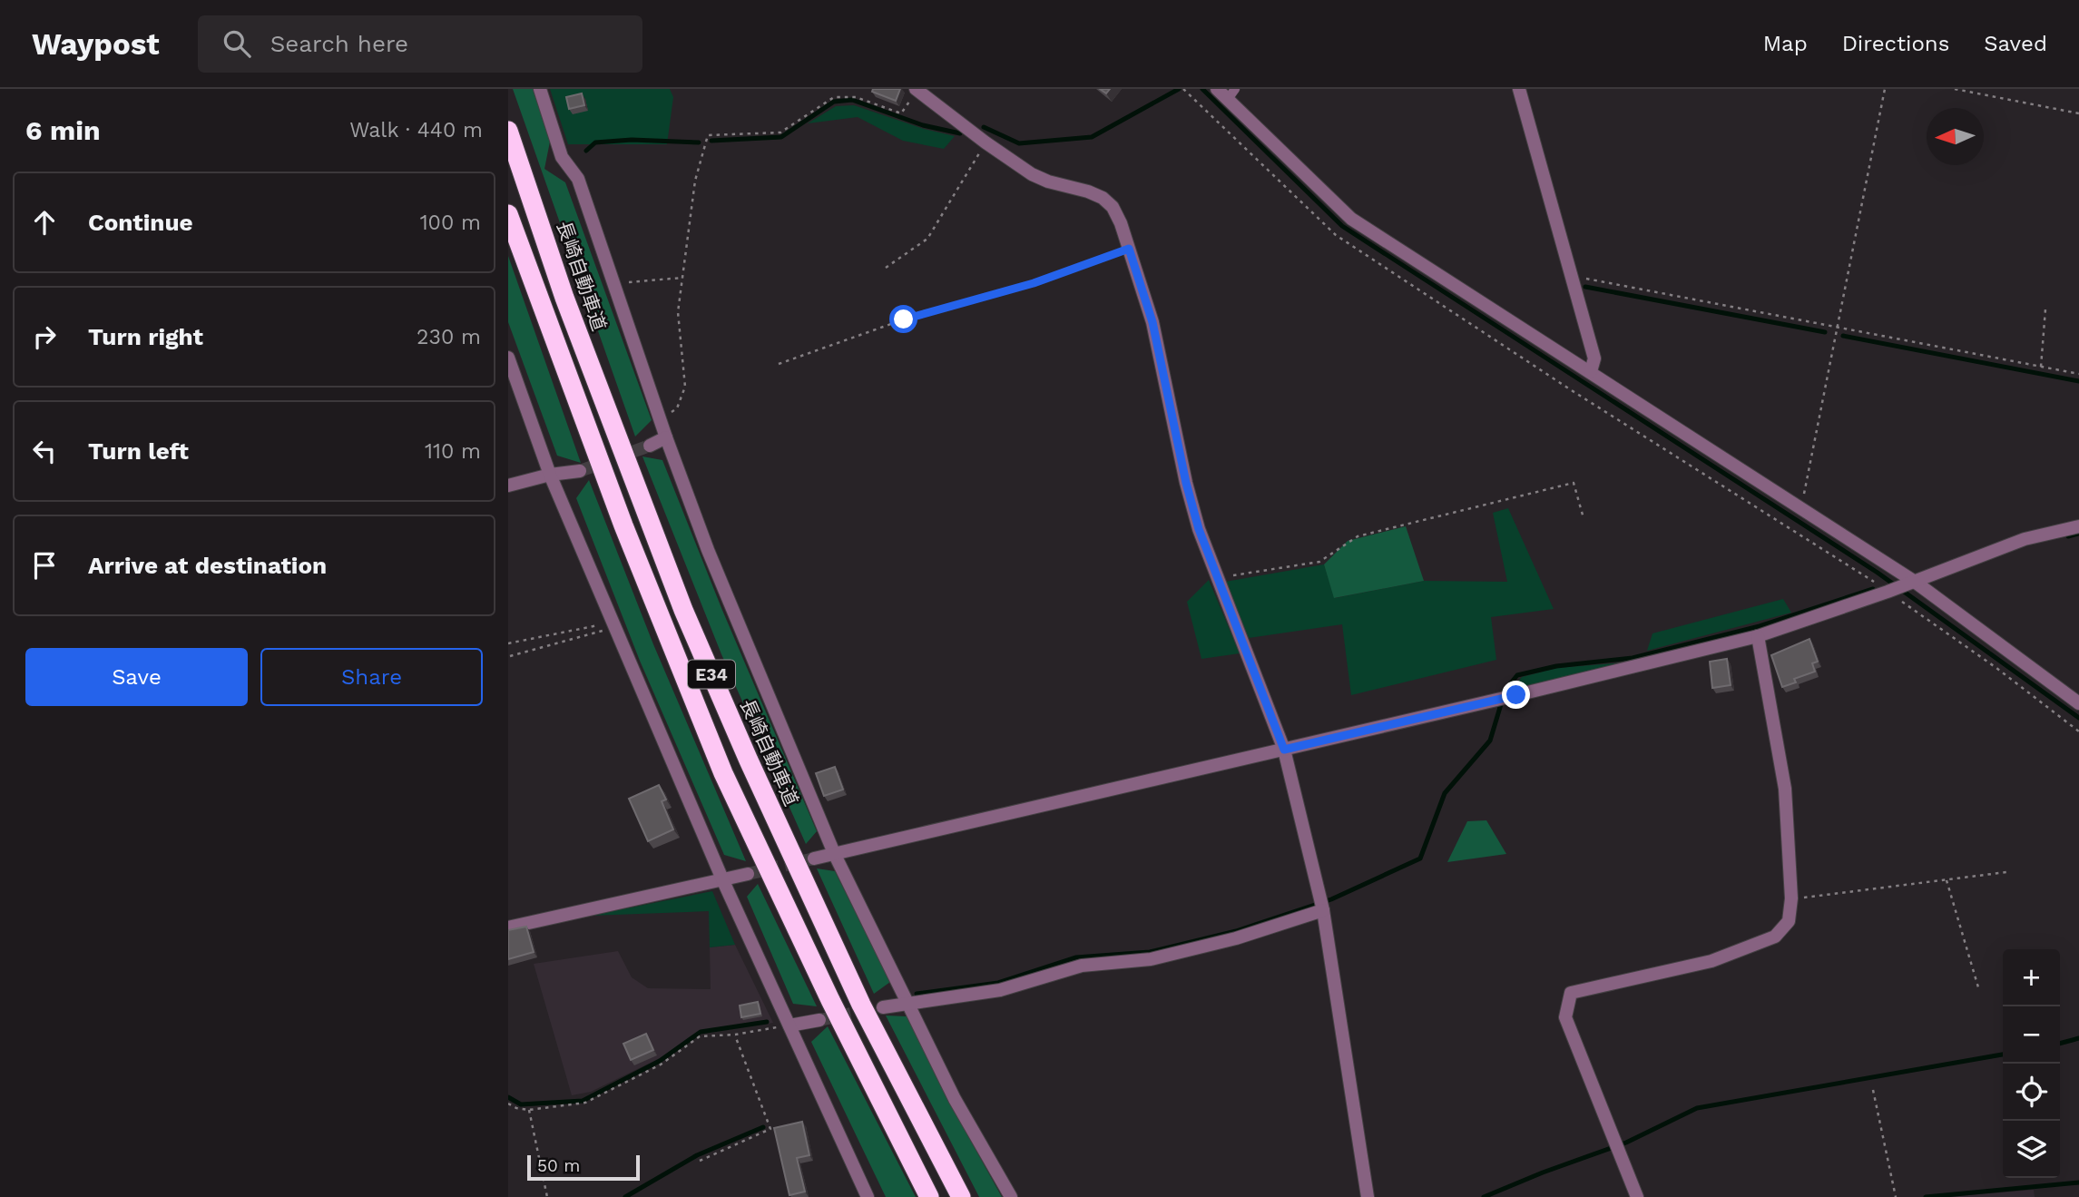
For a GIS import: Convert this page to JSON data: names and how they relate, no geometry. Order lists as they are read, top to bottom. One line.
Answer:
{"streets":{"highway":["長崎自動車道","E34"]},"scale_bar":"50 m","north":"left","page":{"header":"Waypost","search":"Search here","nav":["Map","Directions","Saved"],"heading":["6 min","Walk · 440 m"],"list":[["Continue","100 m"],["Turn right","230 m"],["Turn left","110 m"],"Arrive at destination"],"buttons":["Save","Share"],"map_buttons":["+","−"],"scale":"50 m"}}
